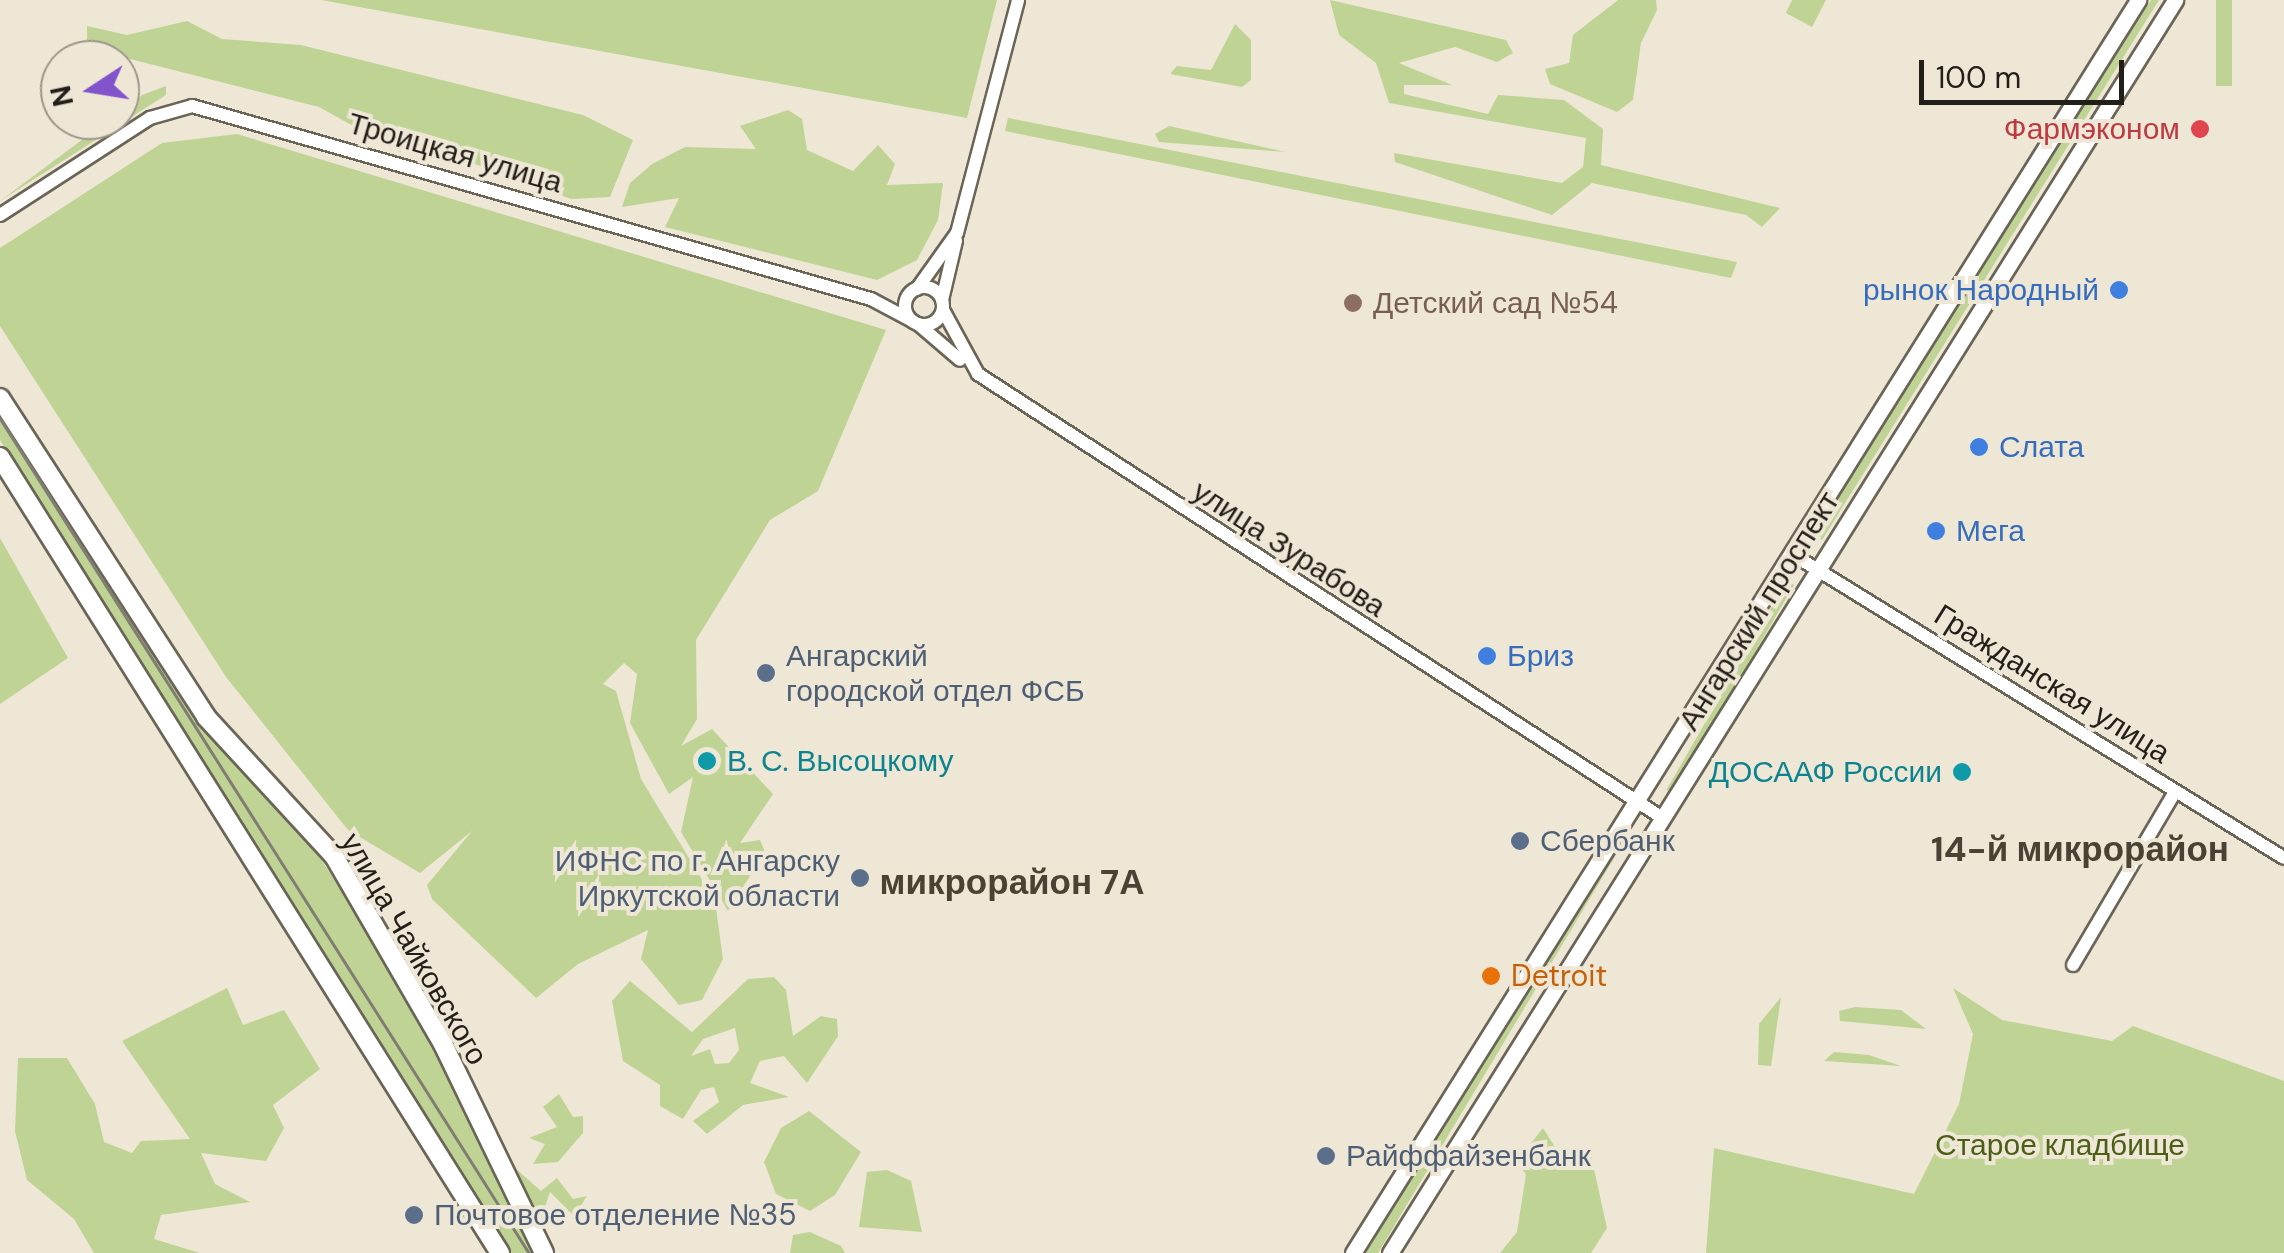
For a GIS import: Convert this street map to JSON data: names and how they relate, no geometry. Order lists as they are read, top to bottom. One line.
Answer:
{"streets":{"main road":["улица Чайковского"],"street":["Троицкая улица","улица Зурабова","Ангарский проспект","Гражданская улица"]},"crossings":[["Троицкая улица","улица Зурабова"],["улица Зурабова","Ангарский проспект"],["Ангарский проспект","Гражданская улица"]],"districts":["14-й микрорайон","микрорайон 7А"],"parks":["Старое кладбище"],"places":["Фармэконом","рынок Народный","Детский сад №54","Слата","Мега","Бриз","Ангарский городской отдел ФСБ","В. С. Высоцкому","ДОСААФ России","Сбербанк","ИФНС по г. Ангарску Иркутской области","Detroit","Райффайзенбанк","Почтовое отделение №35"],"scale_bar":"100 m","north":"left"}
